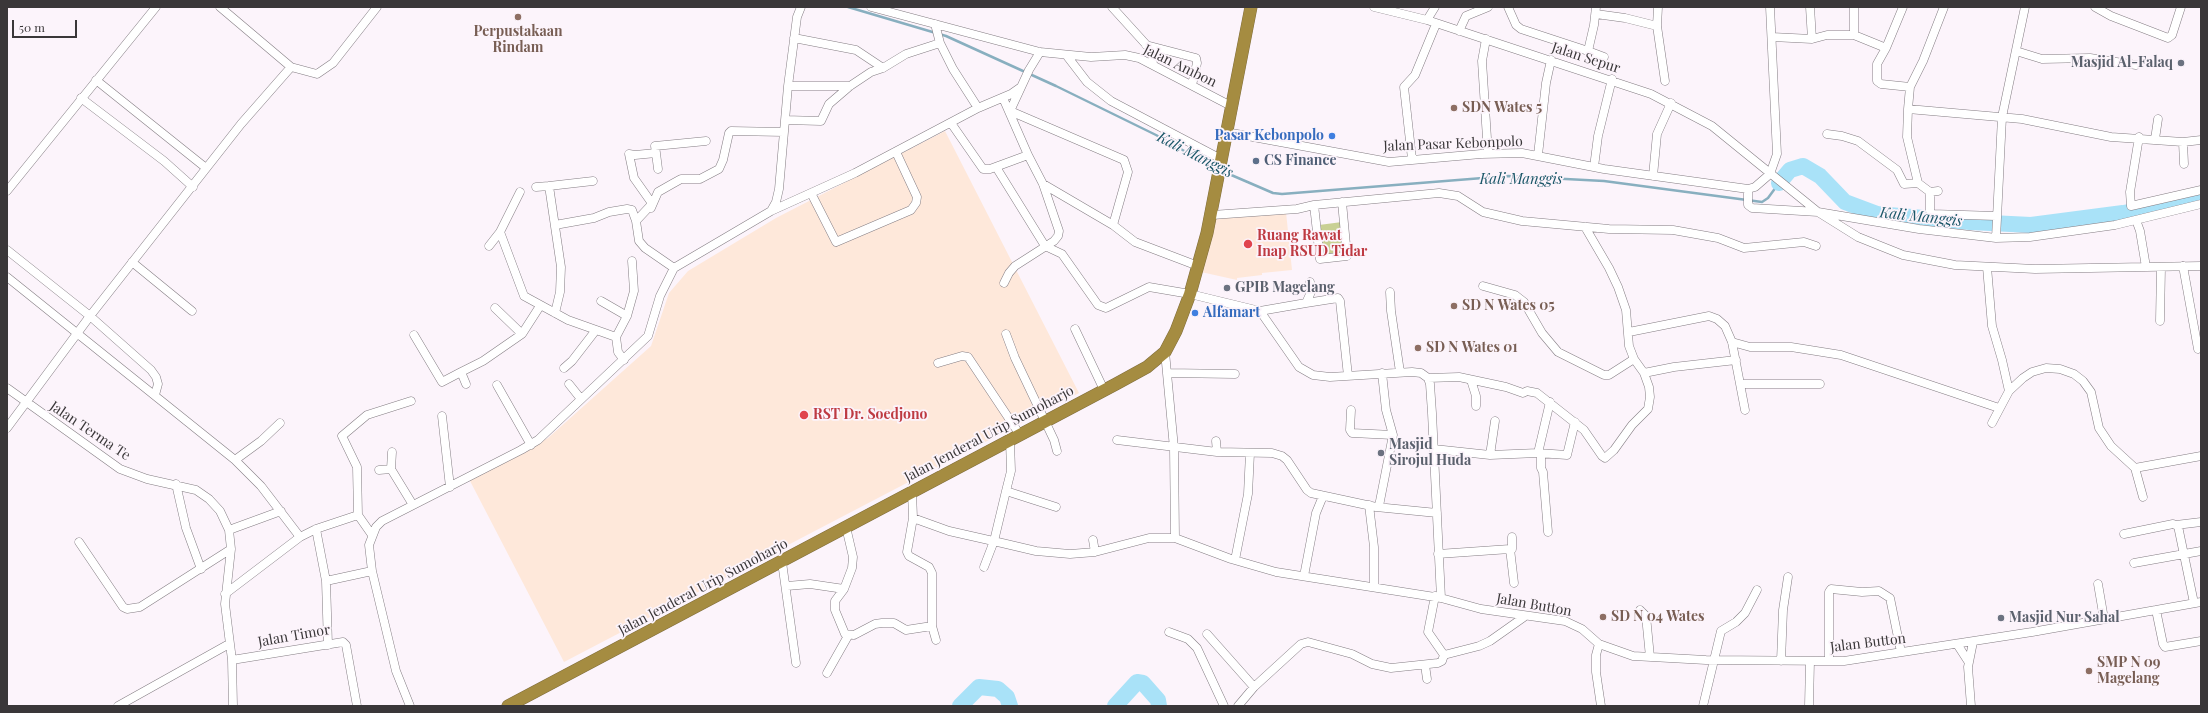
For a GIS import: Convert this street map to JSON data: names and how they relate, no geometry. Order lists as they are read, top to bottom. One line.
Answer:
{"streets":{"highway":["Jalan Jenderal Urip Sumoharjo"],"street":["Jalan Sepur","Jalan Ambon","Jalan Pasar Kebonpolo","Jalan Terma Te","Jalan Button","Jalan Timor"]},"crossings":[["Jalan Ambon","Jalan Jenderal Urip Sumoharjo"],["Jalan Pasar Kebonpolo","Jalan Jenderal Urip Sumoharjo"],["Jalan Terma Te","Jalan Timor"]],"water":["Kali Manggis"],"places":["Perpustakaan Rindam","Masjid Al-Falaq","SDN Wates 5","Pasar Kebonpolo","CS Finance","Ruang Rawat Inap RSUD Tidar","GPIB Magelang","SD N Wates 05","Alfamart","SD N Wates 01","RST Dr. Soedjono","Masjid Sirojul Huda","SD N 04 Wates","Masjid Nur Sahal","SMP N 09 Magelang"],"scale_bar":"50 m"}
